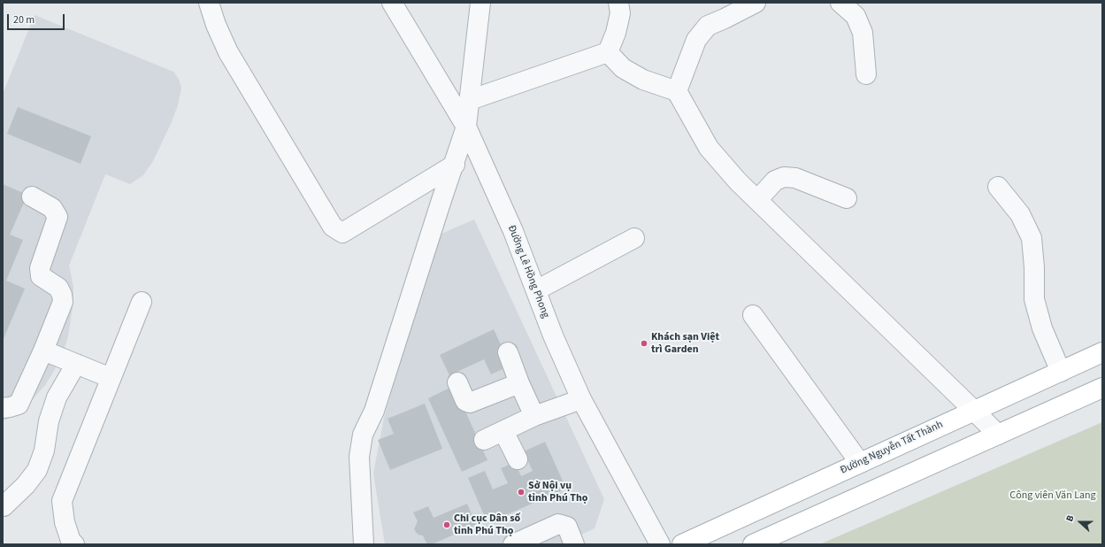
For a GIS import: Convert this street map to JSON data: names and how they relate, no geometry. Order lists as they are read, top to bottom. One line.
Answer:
{"streets":{"main road":["Đường Nguyễn Tất Thành"],"street":["Đường Lê Hồng Phong"]},"parks":["Công viên Văn Lang"],"places":["Khách sạn Việt trì Garden","Sở Nội vụ tỉnh Phú Thọ","Chi cục Dân số tỉnh Phú Thọ"],"scale_bar":"20 m","north":"left"}
